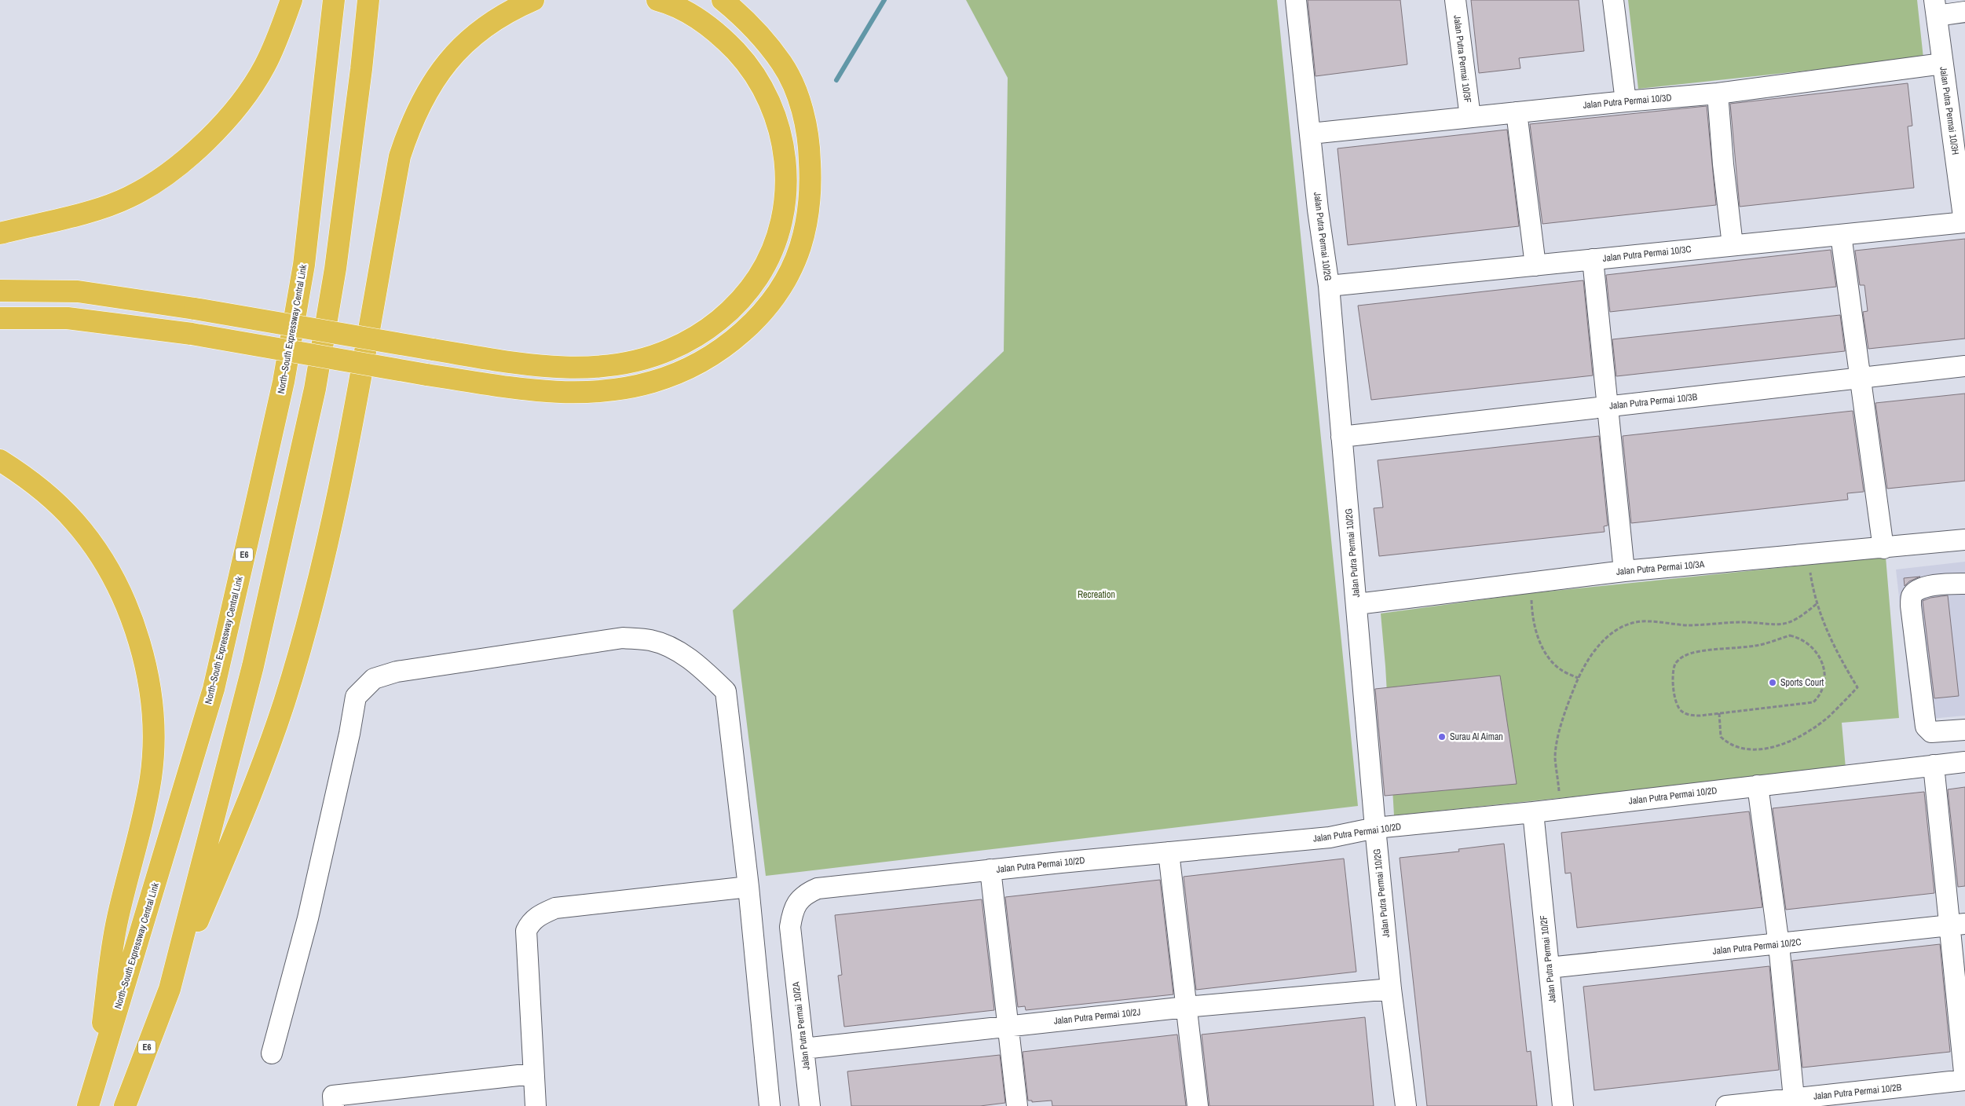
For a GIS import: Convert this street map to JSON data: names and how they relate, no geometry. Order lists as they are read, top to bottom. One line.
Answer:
{"streets":{"highway":["North–South Expressway Central Link","E6"],"street":["Jalan Putra Permai 10/3F","Jalan Putra Permai 10/3D","Jalan Putra Permai 10/3H","Jalan Putra Permai 10/2G","Jalan Putra Permai 10/3C","Jalan Putra Permai 10/3B","Jalan Putra Permai 10/3A","Jalan Putra Permai 10/2D","Jalan Putra Permai 10/2C","Jalan Putra Permai 10/2F","Jalan Putra Permai 10/2J","Jalan Putra Permai 10/2A","Jalan Putra Permai 10/2B"]},"crossings":[["Jalan Putra Permai 10/3F","Jalan Putra Permai 10/3D"],["Jalan Putra Permai 10/3D","Jalan Putra Permai 10/3H"],["Jalan Putra Permai 10/3D","Jalan Putra Permai 10/2G"],["Jalan Putra Permai 10/3H","Jalan Putra Permai 10/3C"],["Jalan Putra Permai 10/2G","Jalan Putra Permai 10/3C"],["Jalan Putra Permai 10/2G","Jalan Putra Permai 10/3B"],["Jalan Putra Permai 10/2G","Jalan Putra Permai 10/3A"],["Jalan Putra Permai 10/2G","Jalan Putra Permai 10/2D"],["Jalan Putra Permai 10/2G","Jalan Putra Permai 10/2J"],["Jalan Putra Permai 10/2D","Jalan Putra Permai 10/2F"],["Jalan Putra Permai 10/2D","Jalan Putra Permai 10/2A"],["Jalan Putra Permai 10/2C","Jalan Putra Permai 10/2F"],["Jalan Putra Permai 10/2J","Jalan Putra Permai 10/2A"]],"parks":["Recreation"],"places":["Sports Court","Surau Al Aiman"]}
